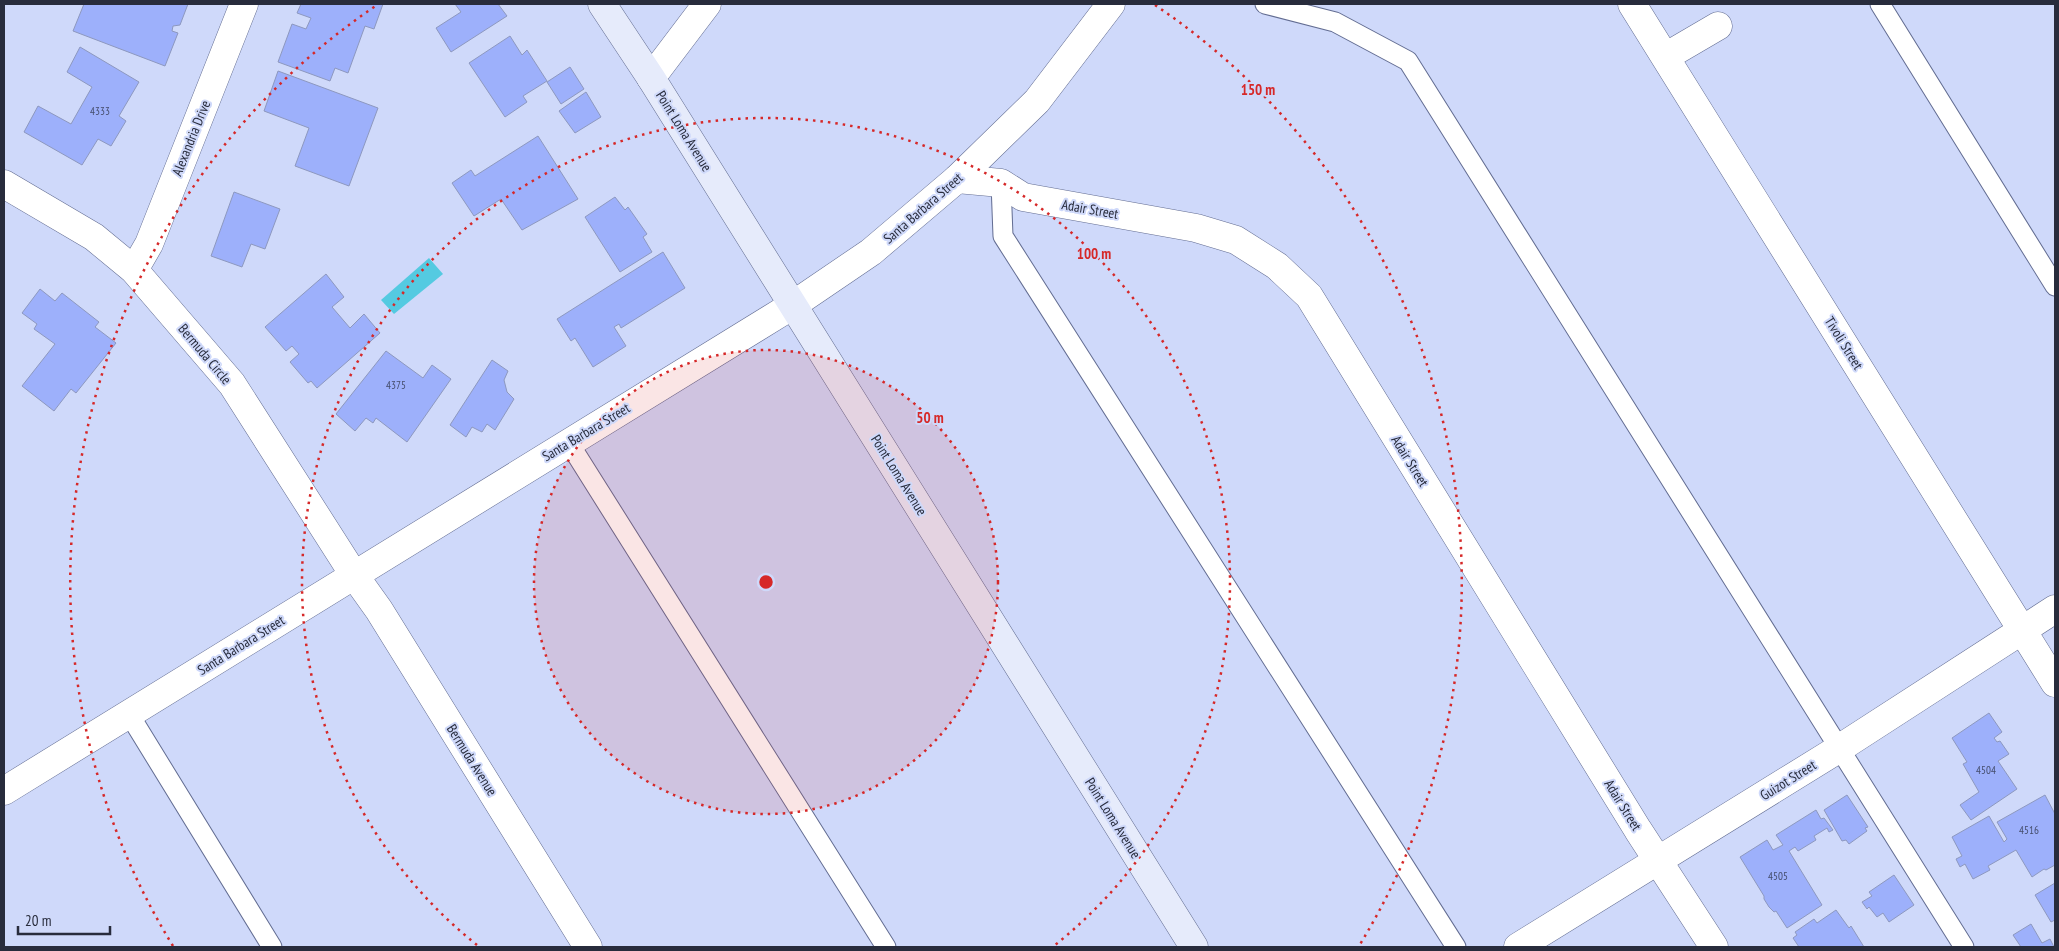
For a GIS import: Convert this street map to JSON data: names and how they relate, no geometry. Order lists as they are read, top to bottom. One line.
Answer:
{"streets":{"main road":["Point Loma Avenue"],"street":["Alexandria Drive","Santa Barbara Street","Adair Street","Tivoli Street","Bermuda Circle","Bermuda Avenue","Guizot Street"]},"crossings":[["Point Loma Avenue","Santa Barbara Street"],["Alexandria Drive","Bermuda Circle"],["Santa Barbara Street","Adair Street"],["Santa Barbara Street","Bermuda Circle"],["Santa Barbara Street","Bermuda Avenue"],["Adair Street","Guizot Street"],["Tivoli Street","Guizot Street"],["Bermuda Circle","Bermuda Avenue"]],"house_numbers":["4333","4375","4504","4516","4505"],"scale_bar":"20 m","rings":["150 m","100 m","50 m"]}
